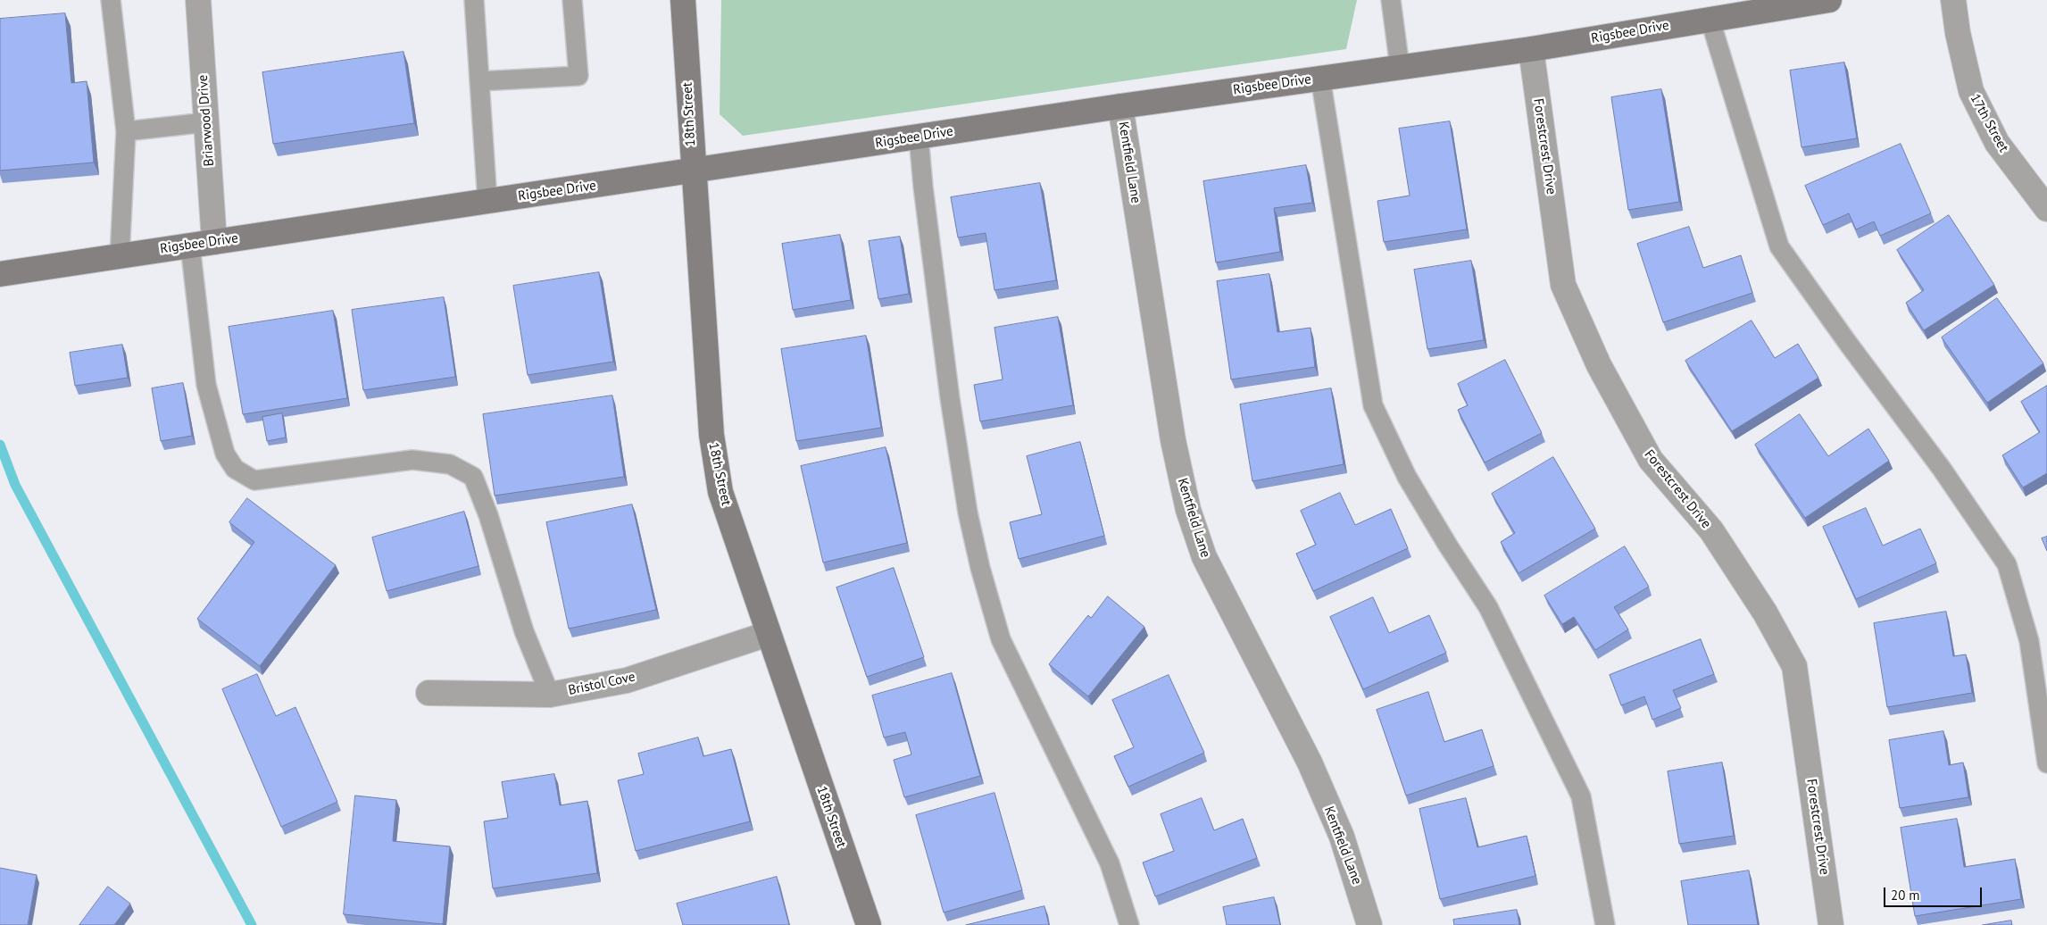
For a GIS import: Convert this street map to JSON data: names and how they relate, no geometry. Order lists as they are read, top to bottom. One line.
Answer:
{"streets":{"street":["Rigsbee Drive","18th Street","Briarwood Drive","17th Street","Forestcrest Drive","Kentfield Lane","Bristol Cove"]},"crossings":[["Rigsbee Drive","18th Street"],["Rigsbee Drive","Briarwood Drive"],["Rigsbee Drive","Forestcrest Drive"],["Rigsbee Drive","Kentfield Lane"],["18th Street","Bristol Cove"]],"scale_bar":"20 m"}
